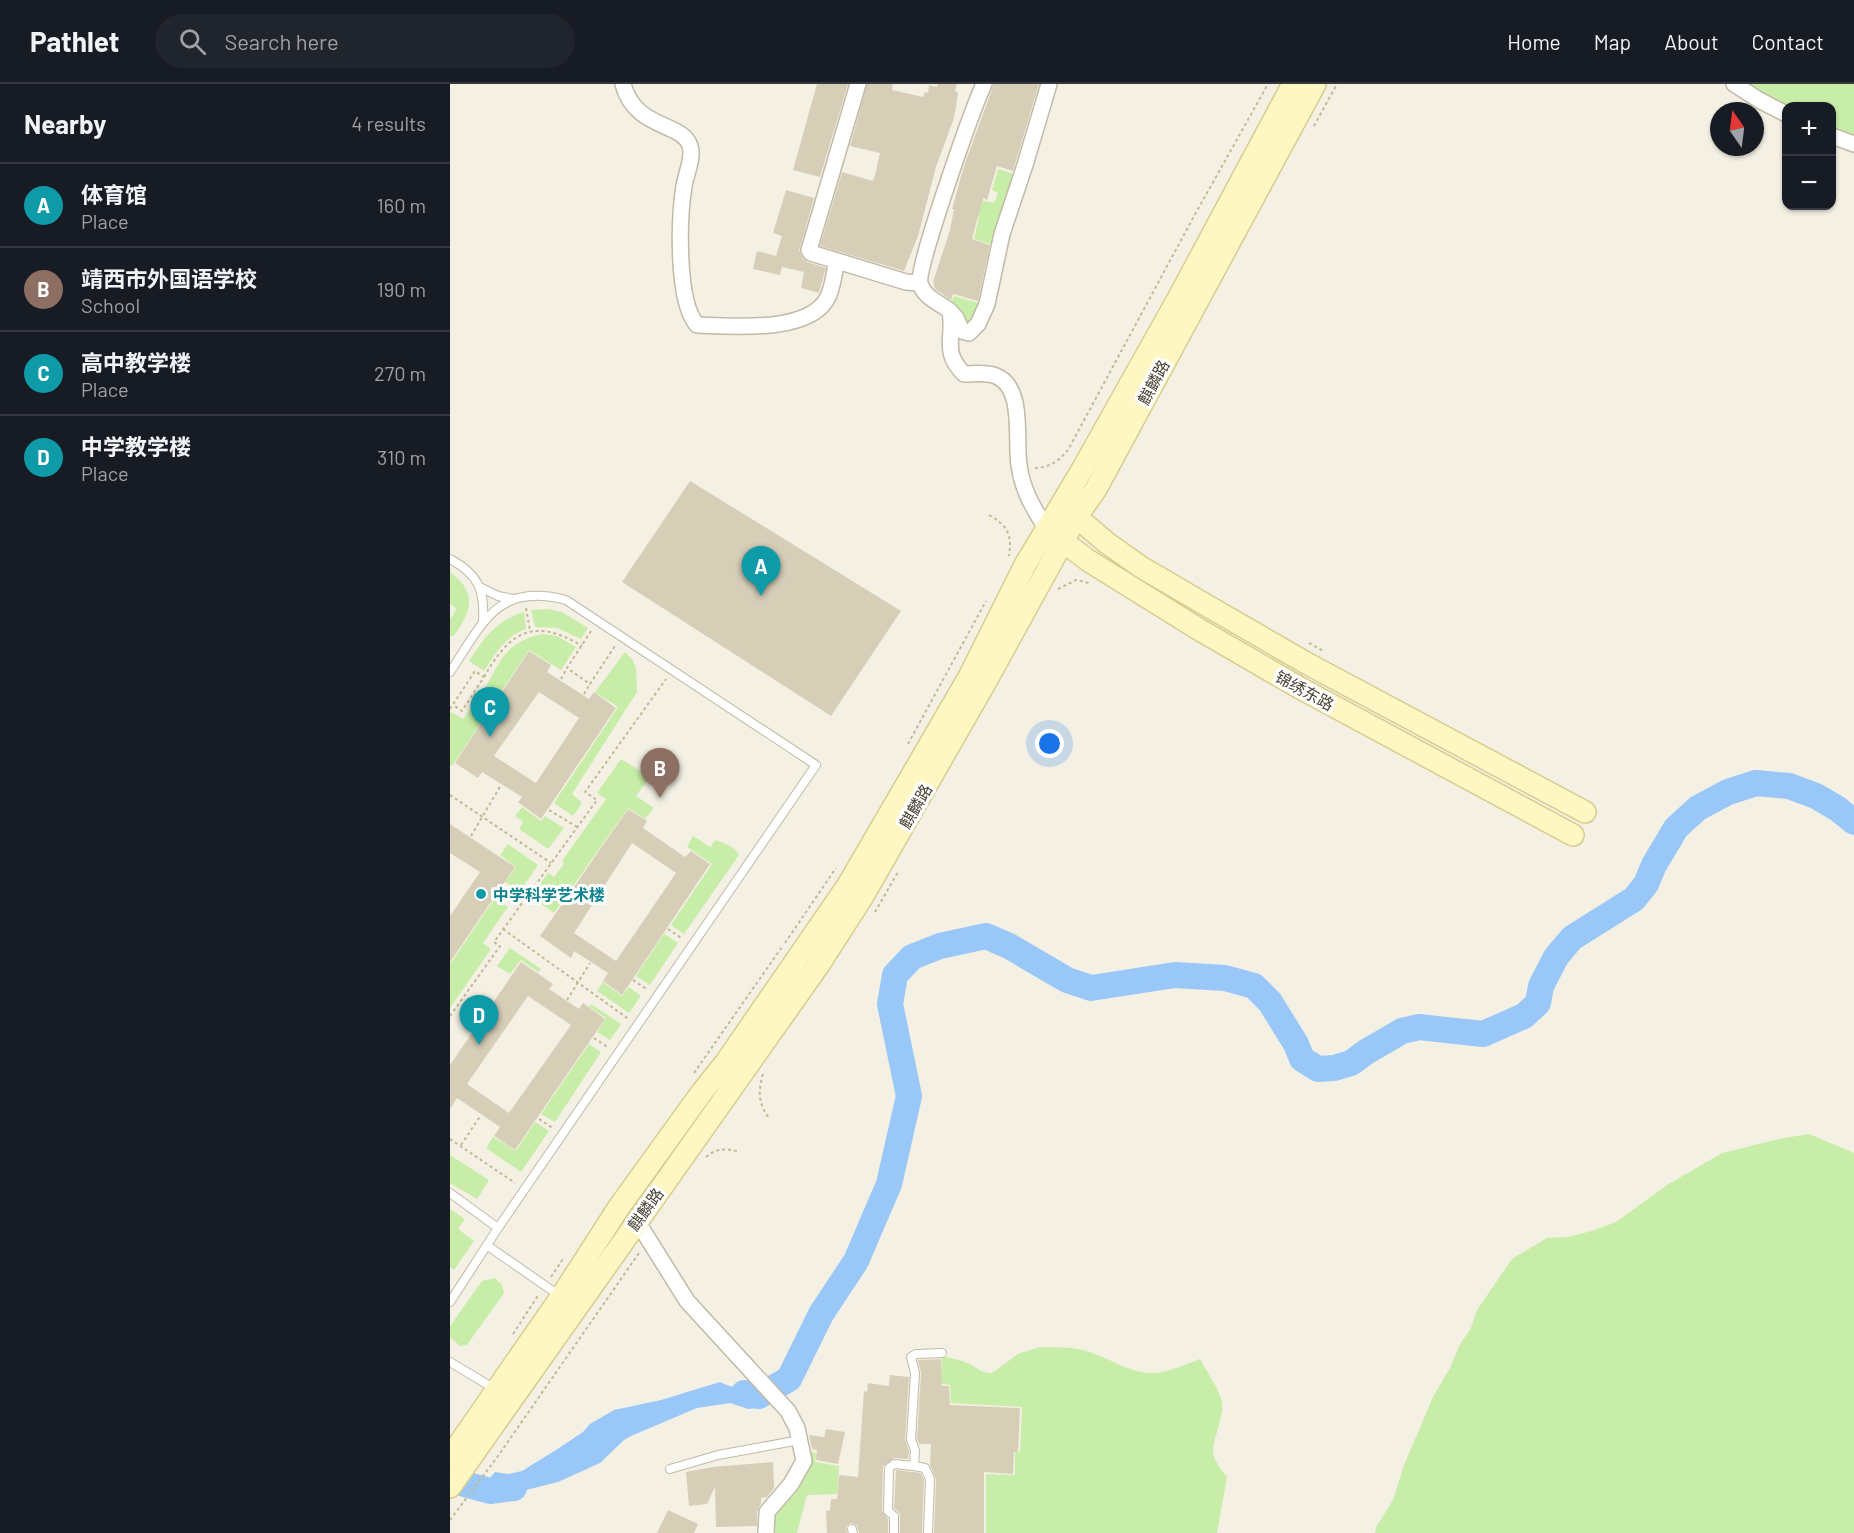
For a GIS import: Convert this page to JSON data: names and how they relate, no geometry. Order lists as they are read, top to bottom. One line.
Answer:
{"streets":{"main road":["麒麟路","锦绣东路"]},"crossings":[["麒麟路","锦绣东路"]],"places":["中学科学艺术楼"],"north":"top","page":{"header":"Pathlet","search":"Search here","nav":["Home","Map","About","Contact"],"heading":["Nearby","4 results"],"map_buttons":["+","−"],"list":[{"mark":"A","name":"体育馆","note":"Place","value":"160 m"},{"mark":"B","name":"靖西市外国语学校","note":"School","value":"190 m"},{"mark":"C","name":"高中教学楼","note":"Place","value":"270 m"},{"mark":"D","name":"中学教学楼","note":"Place","value":"310 m"}],"pins":["A","C","B","D"]}}
